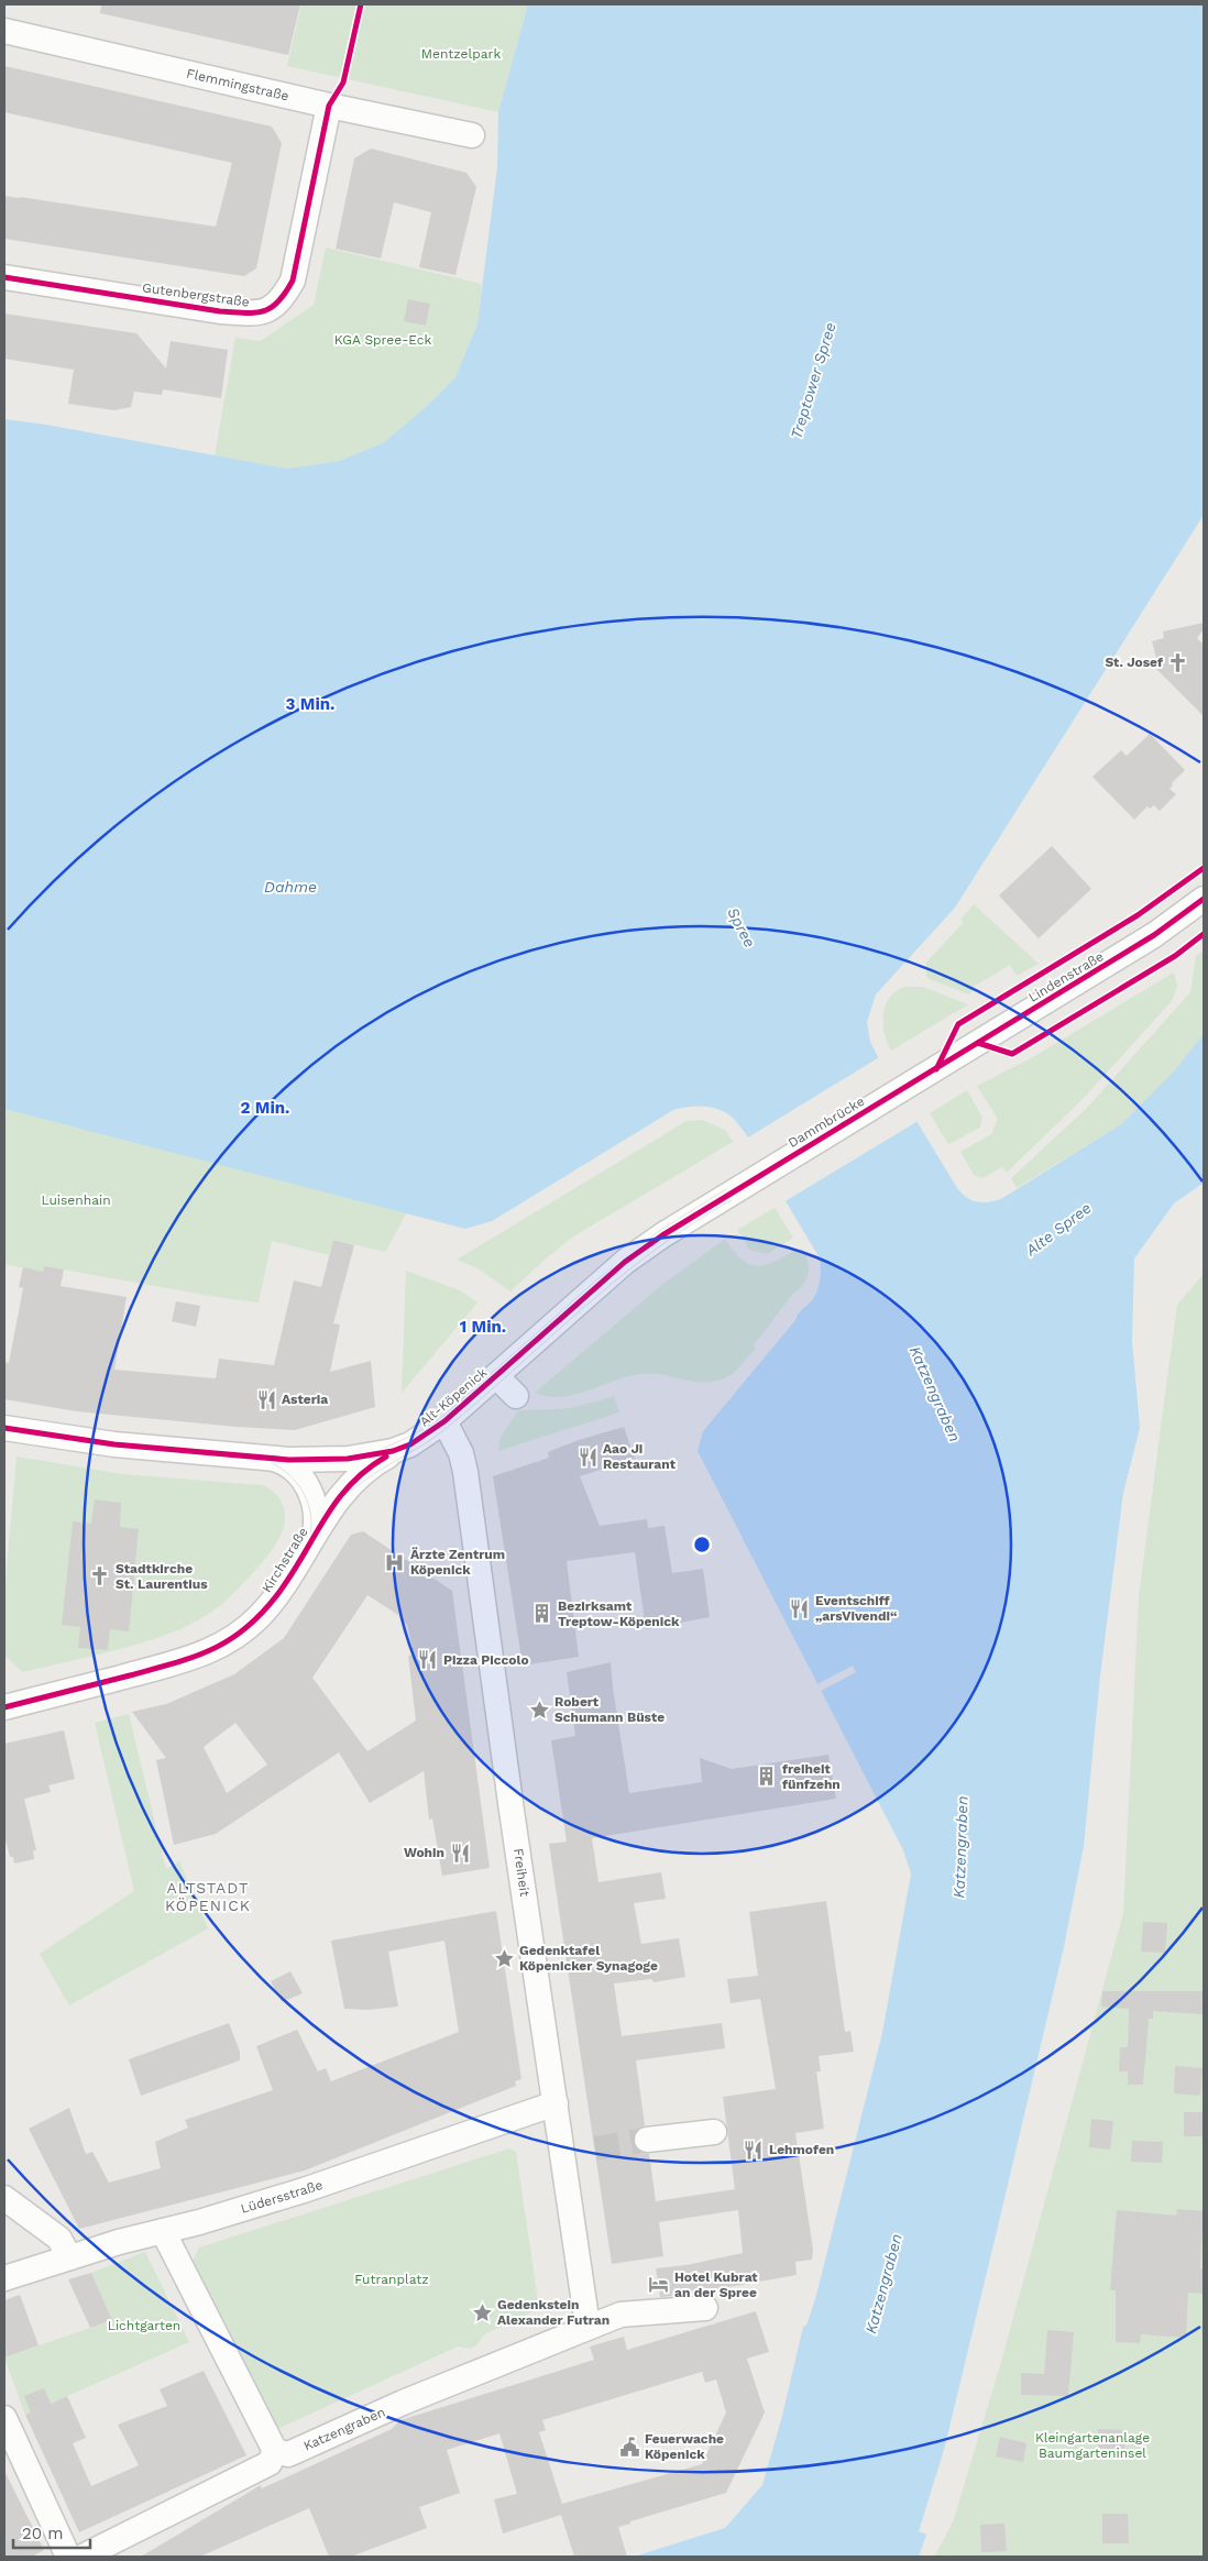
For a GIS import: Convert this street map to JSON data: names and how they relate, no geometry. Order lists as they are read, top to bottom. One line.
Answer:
{"streets":{"street":["Flemmingstraße","Gutenbergstraße","Lindenstraße","Dammbrücke","Alt-Köpenick","Kirchstraße","Freiheit","Lüdersstraße","Katzengraben"]},"crossings":[["Flemmingstraße","Gutenbergstraße"],["Lindenstraße","Dammbrücke"],["Dammbrücke","Alt-Köpenick"],["Alt-Köpenick","Kirchstraße"],["Alt-Köpenick","Freiheit"],["Freiheit","Lüdersstraße"],["Freiheit","Katzengraben"]],"districts":["ALTSTADT KÖPENICK"],"water":["Treptower Spree","Dahme","Spree","Alte Spree","Katzengraben"],"parks":["Mentzelpark","KGA Spree-Eck","Luisenhain","Futranplatz","Lichtgarten","Kleingartenanlage Baumgarteninsel"],"places":{"church":["St. Josef","Stadtkirche St. Laurentius"],"restaurant":["Asteria","Aao Ji Restaurant","Eventschiff „arsVivendi“","Pizza Piccolo","Wohin","Lehmofen"],"hospital":["Ärzte Zentrum Köpenick"],"building":["Bezirksamt Treptow-Köpenick","freiheit fünfzehn"],"place":["Robert Schumann Büste","Gedenktafel Köpenicker Synagoge","Gedenkstein Alexander Futran"],"hotel":["Hotel Kubrat an der Spree"],"public building":["Feuerwache Köpenick"]},"scale_bar":"20 m","rings":["3 Min.","2 Min.","1 Min."]}
